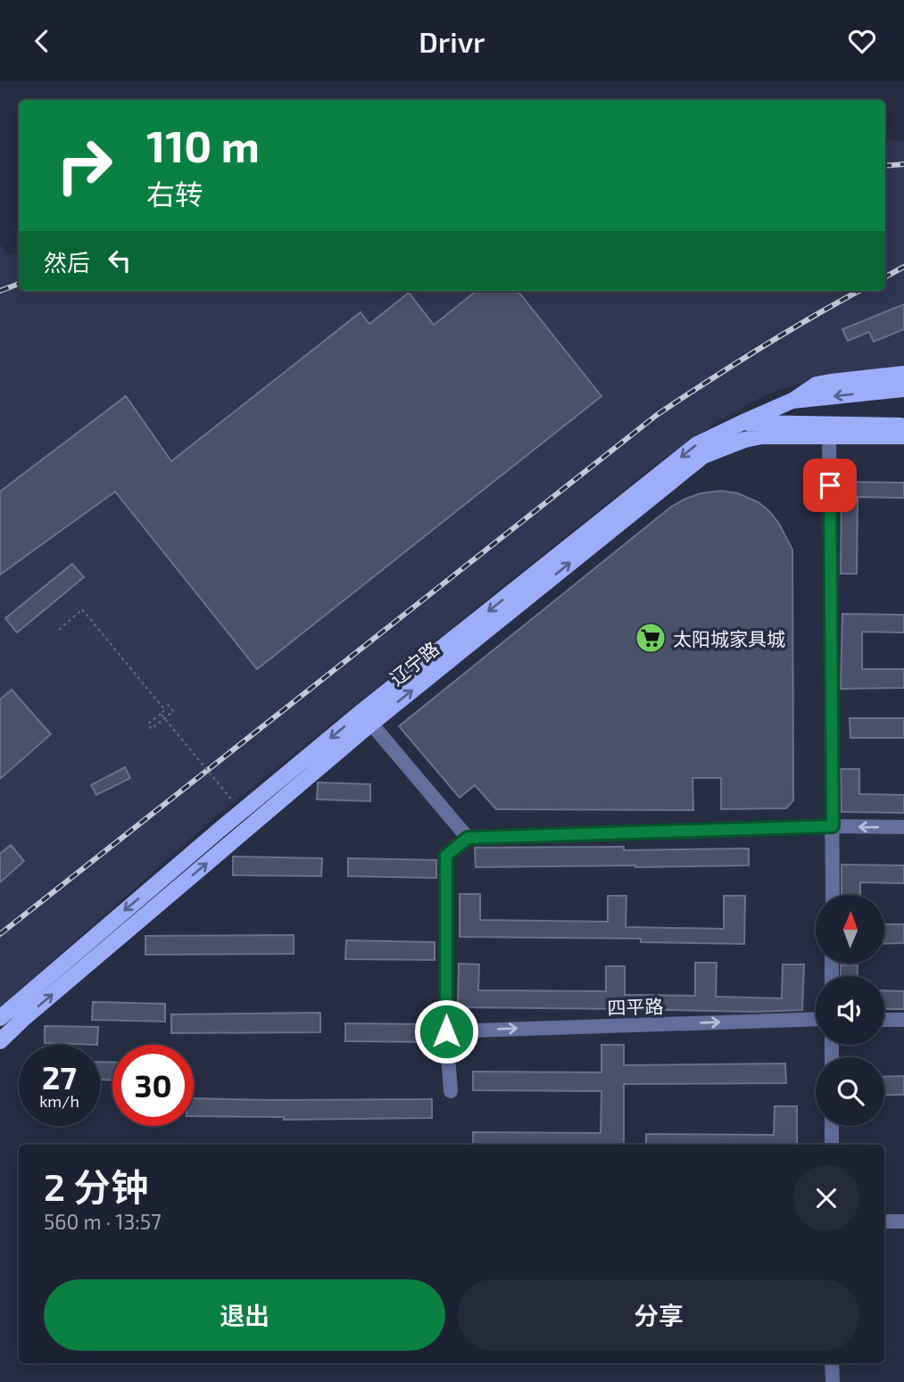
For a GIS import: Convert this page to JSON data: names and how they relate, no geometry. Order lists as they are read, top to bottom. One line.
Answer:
{"streets":{"main road":["辽宁路"],"street":["四平路"]},"one_way":["四平路"],"places":{"supermarket":["太阳城家具城"]},"north":"top","page":{"header":"Drivr","turn":["110 m","右转"],"then":"然后","speed":"27 km/h","limit":"30","heading":["2 分钟","560 m · 13:57"],"buttons":["退出","分享"]}}
